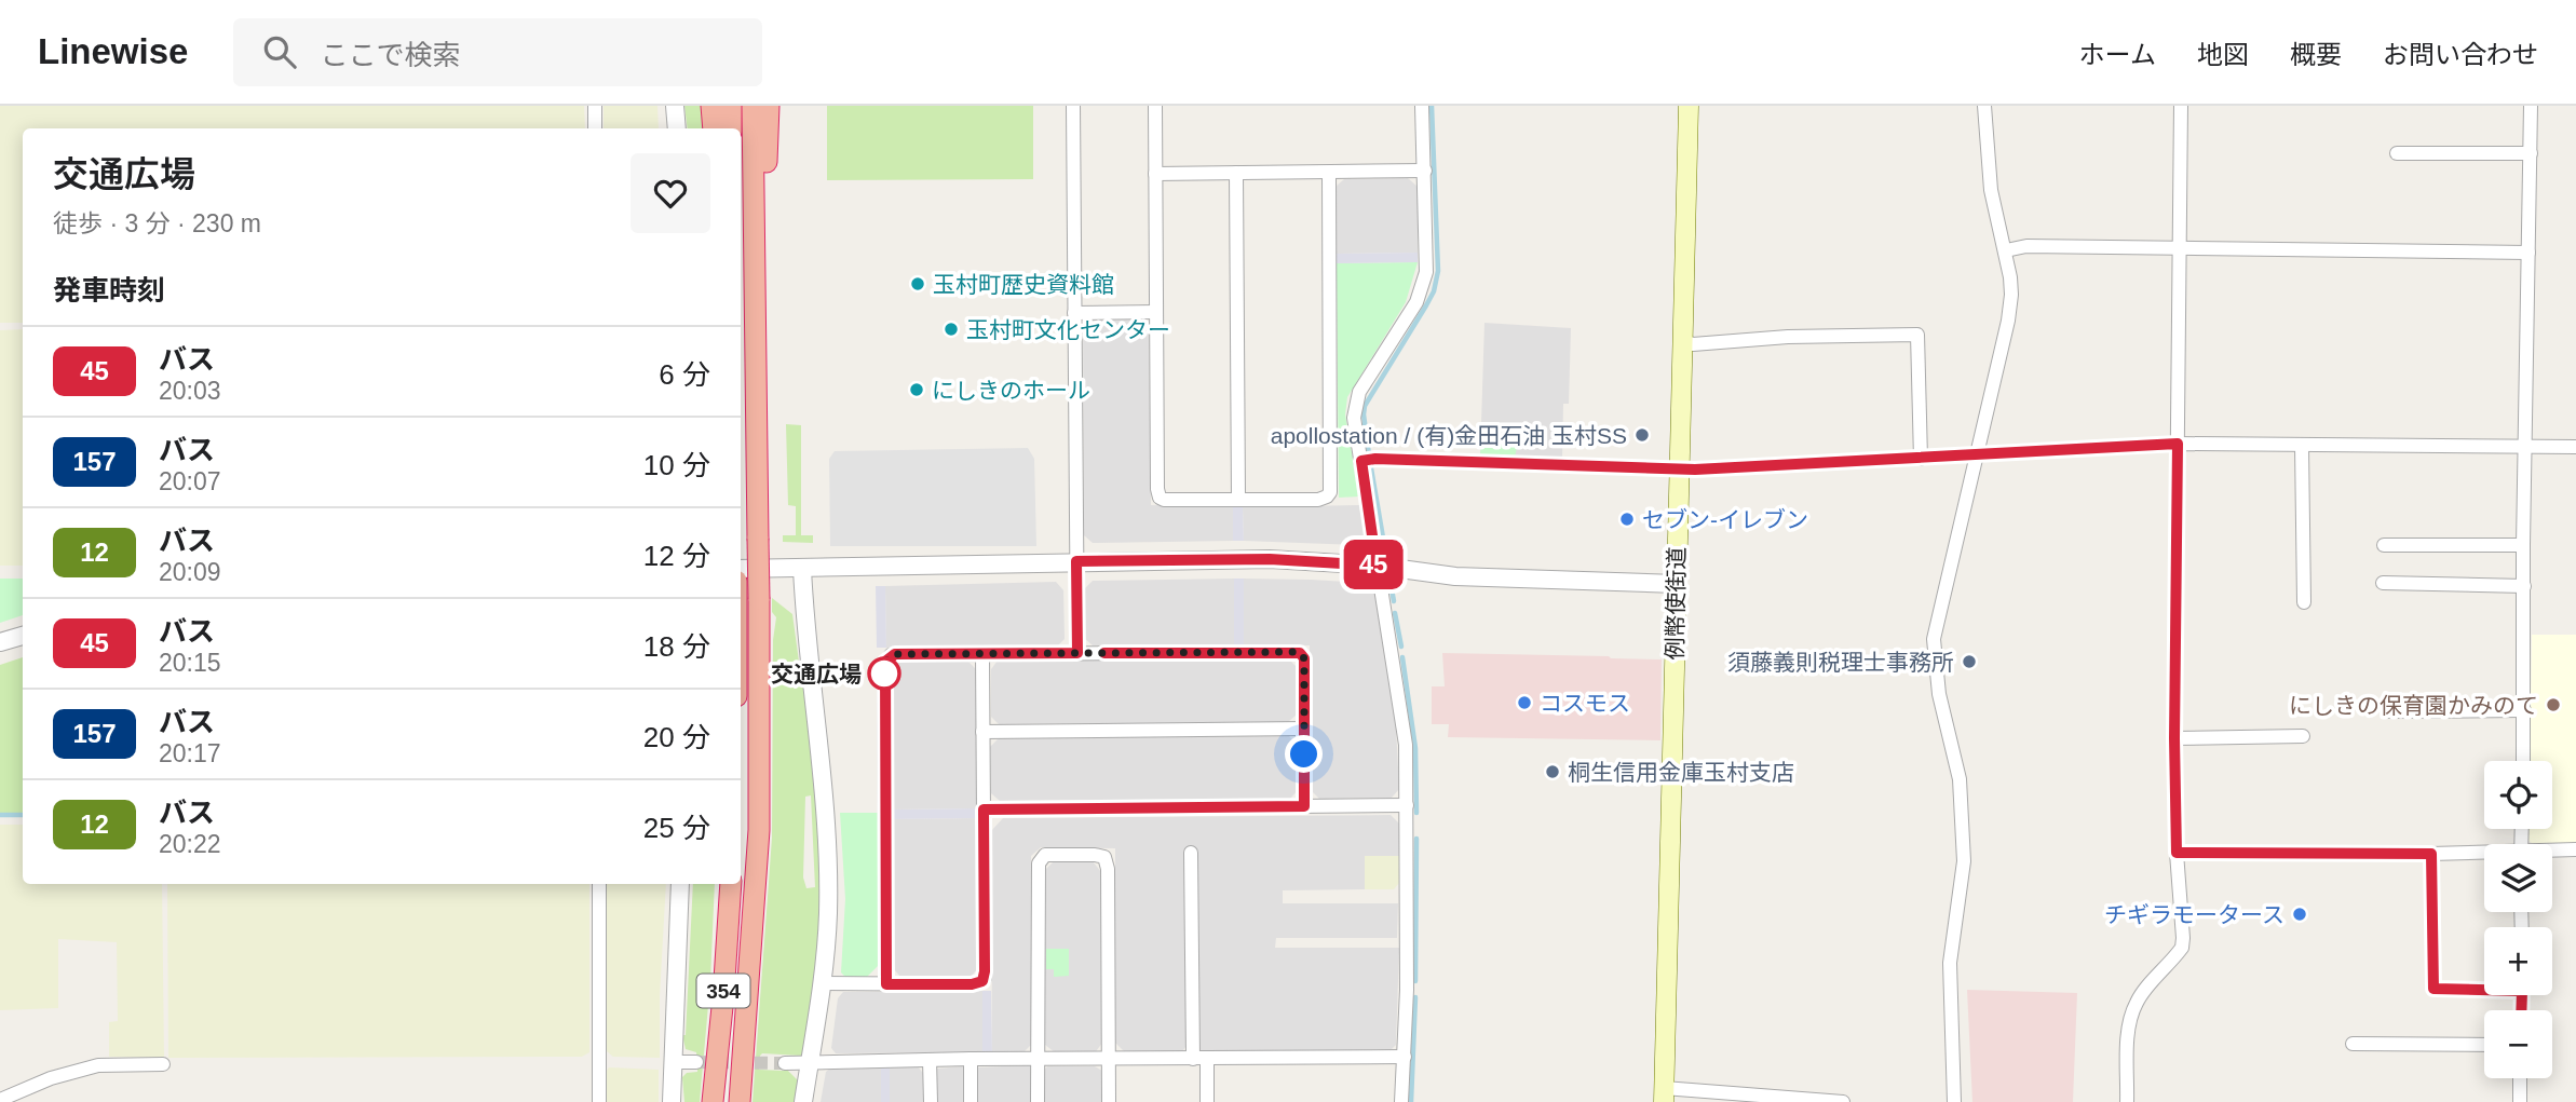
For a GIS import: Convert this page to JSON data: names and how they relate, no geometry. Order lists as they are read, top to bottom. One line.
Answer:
{"streets":{"highway":["354"],"main road":["例幣使街道"]},"places":["玉村町歴史資料館","玉村町文化センター","にしきのホール","apollostation / (有)金田石油 玉村SS","セブン-イレブン","須藤義則税理士事務所","交通広場","コスモス","にしきの保育園かみのて","桐生信用金庫玉村支店","チギラモータース"],"lines":["bus line 45"],"page":{"header":"Linewise","search":"ここで検索","nav":["ホーム","地図","概要","お問い合わせ"],"on_map":"45","heading":[["交通広場","徒歩 · 3 分 · 230 m"],"発車時刻"],"list":[{"mark":"45","name":"バス","note":"20:03","value":"6 分"},{"mark":"157","name":"バス","note":"20:07","value":"10 分"},{"mark":"12","name":"バス","note":"20:09","value":"12 分"},{"mark":"45","name":"バス","note":"20:15","value":"18 分"},{"mark":"157","name":"バス","note":"20:17","value":"20 分"},{"mark":"12","name":"バス","note":"20:22","value":"25 分"}],"map_buttons":["+","−"]}}
